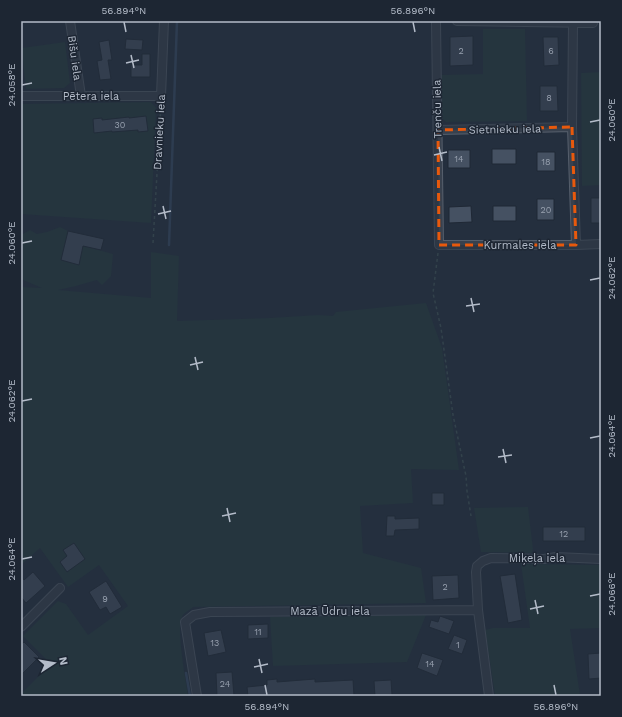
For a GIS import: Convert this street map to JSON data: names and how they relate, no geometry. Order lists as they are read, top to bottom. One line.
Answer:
{"streets":{"street":["Bišu iela","Pētera iela","Trenču iela","Sietnieku iela","Dravnieku iela","Kurmales iela","Miķeļa iela","Mazā Ūdru iela"]},"crossings":[["Bišu iela","Pētera iela"],["Pētera iela","Dravnieku iela"],["Trenču iela","Sietnieku iela"],["Trenču iela","Kurmales iela"],["Miķeļa iela","Mazā Ūdru iela"]],"house_numbers":["2","6","8","30","14","18","20","12","2","9","11","13","1","14","24"],"north":"right","coordinates":["56.894°N","56.896°N","24.058°E","24.060°E","24.062°E","24.064°E","24.066°E"]}
